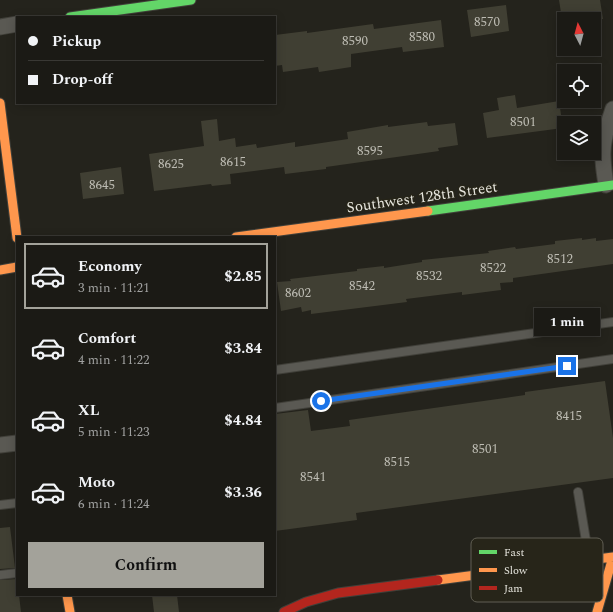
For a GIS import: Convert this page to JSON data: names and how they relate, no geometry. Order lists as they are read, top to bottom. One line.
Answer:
{"streets":{"street":["Southwest 128th Street"]},"house_numbers":["8570","8580","8590","8501","8595","8615","8625","8645","8512","8522","8532","8542","8602","8415","8501","8515","8541"],"legend":["Fast","Slow","Jam"],"north":"top","page":{"banner":["Pickup","Drop-off"],"list":[{"name":"Economy","note":"3 min · 11:21","value":"$2.85"},{"name":"Comfort","note":"4 min · 11:22","value":"$3.84"},{"name":"XL","note":"5 min · 11:23","value":"$4.84"},{"name":"Moto","note":"6 min · 11:24","value":"$3.36"}],"bubble":"1 min","buttons":"Confirm"}}
